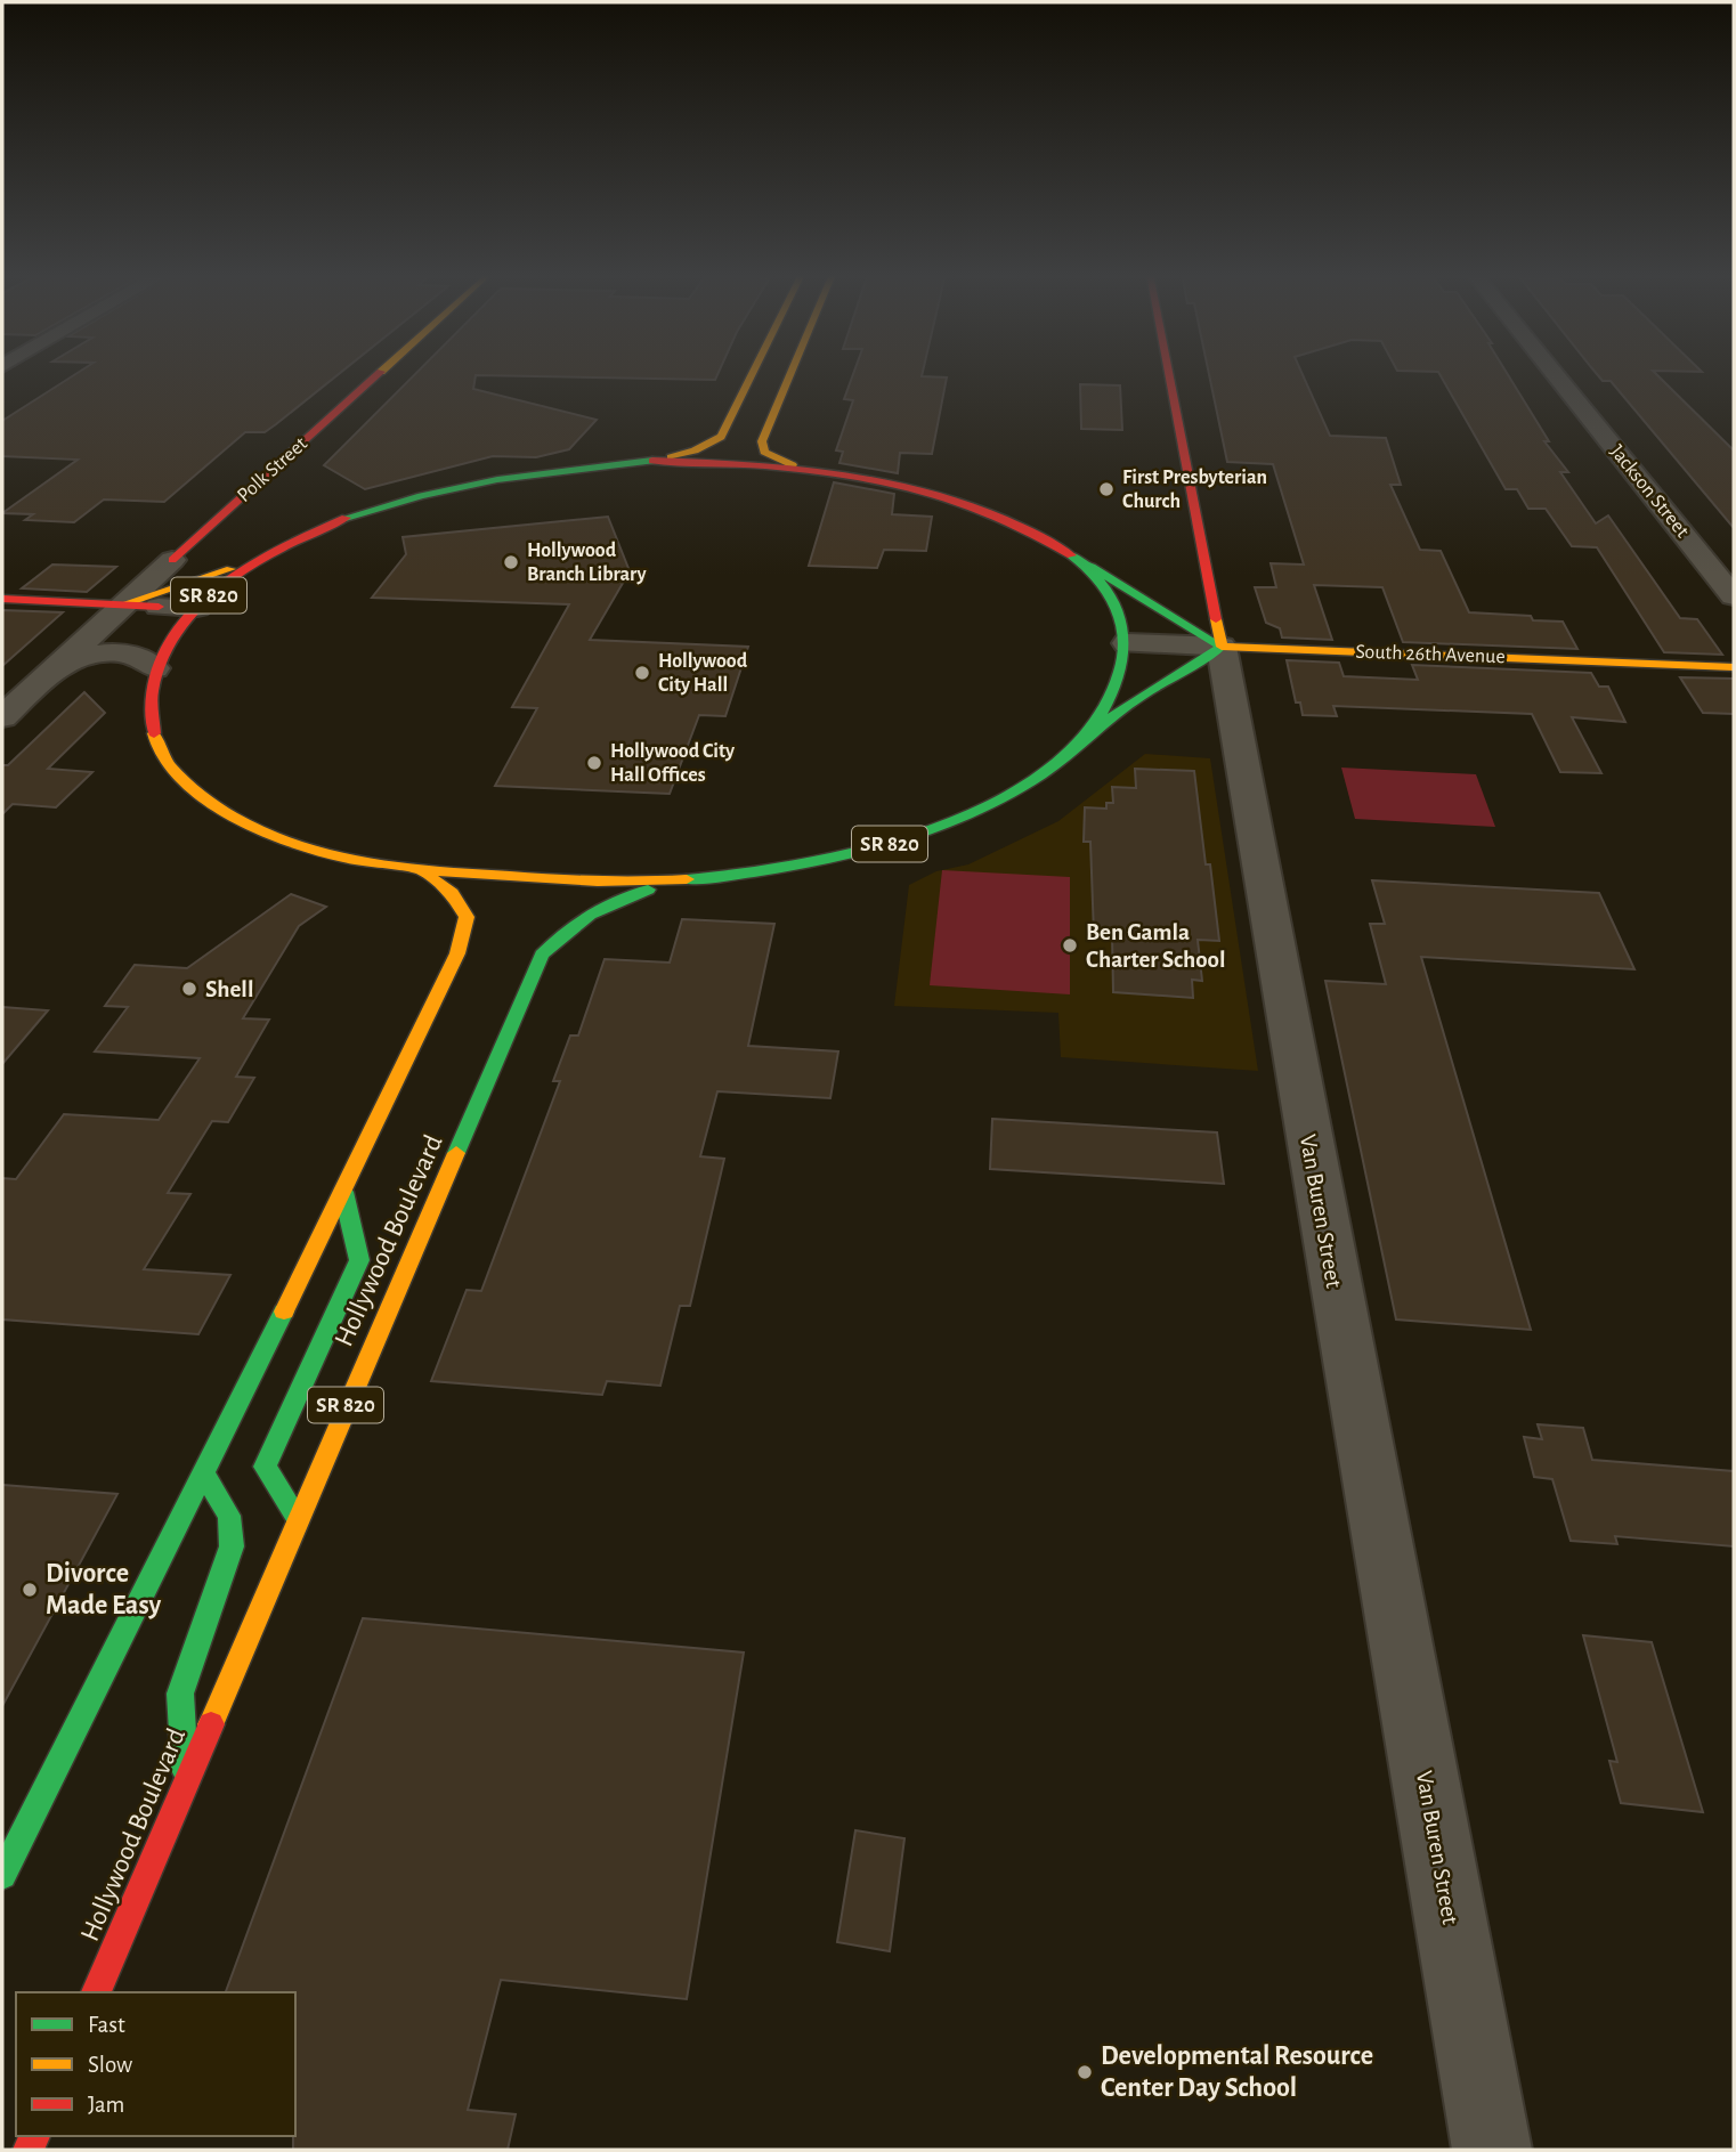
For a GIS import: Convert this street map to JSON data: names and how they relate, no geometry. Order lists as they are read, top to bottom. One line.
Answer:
{"streets":{"main road":["Polk Street","SR 820","South 26th Avenue","Van Buren Street","Hollywood Boulevard"],"street":["Jackson Street"]},"crossings":[["Polk Street","SR 820"],["SR 820","South 26th Avenue"],["SR 820","Hollywood Boulevard"],["South 26th Avenue","Van Buren Street"]],"places":["First Presbyterian Church","Hollywood Branch Library","Hollywood City Hall","Hollywood City Hall Offices","Ben Gamla Charter School","Shell","Divorce Made Easy","Developmental Resource Center Day School"],"legend":["Fast","Slow","Jam"]}
